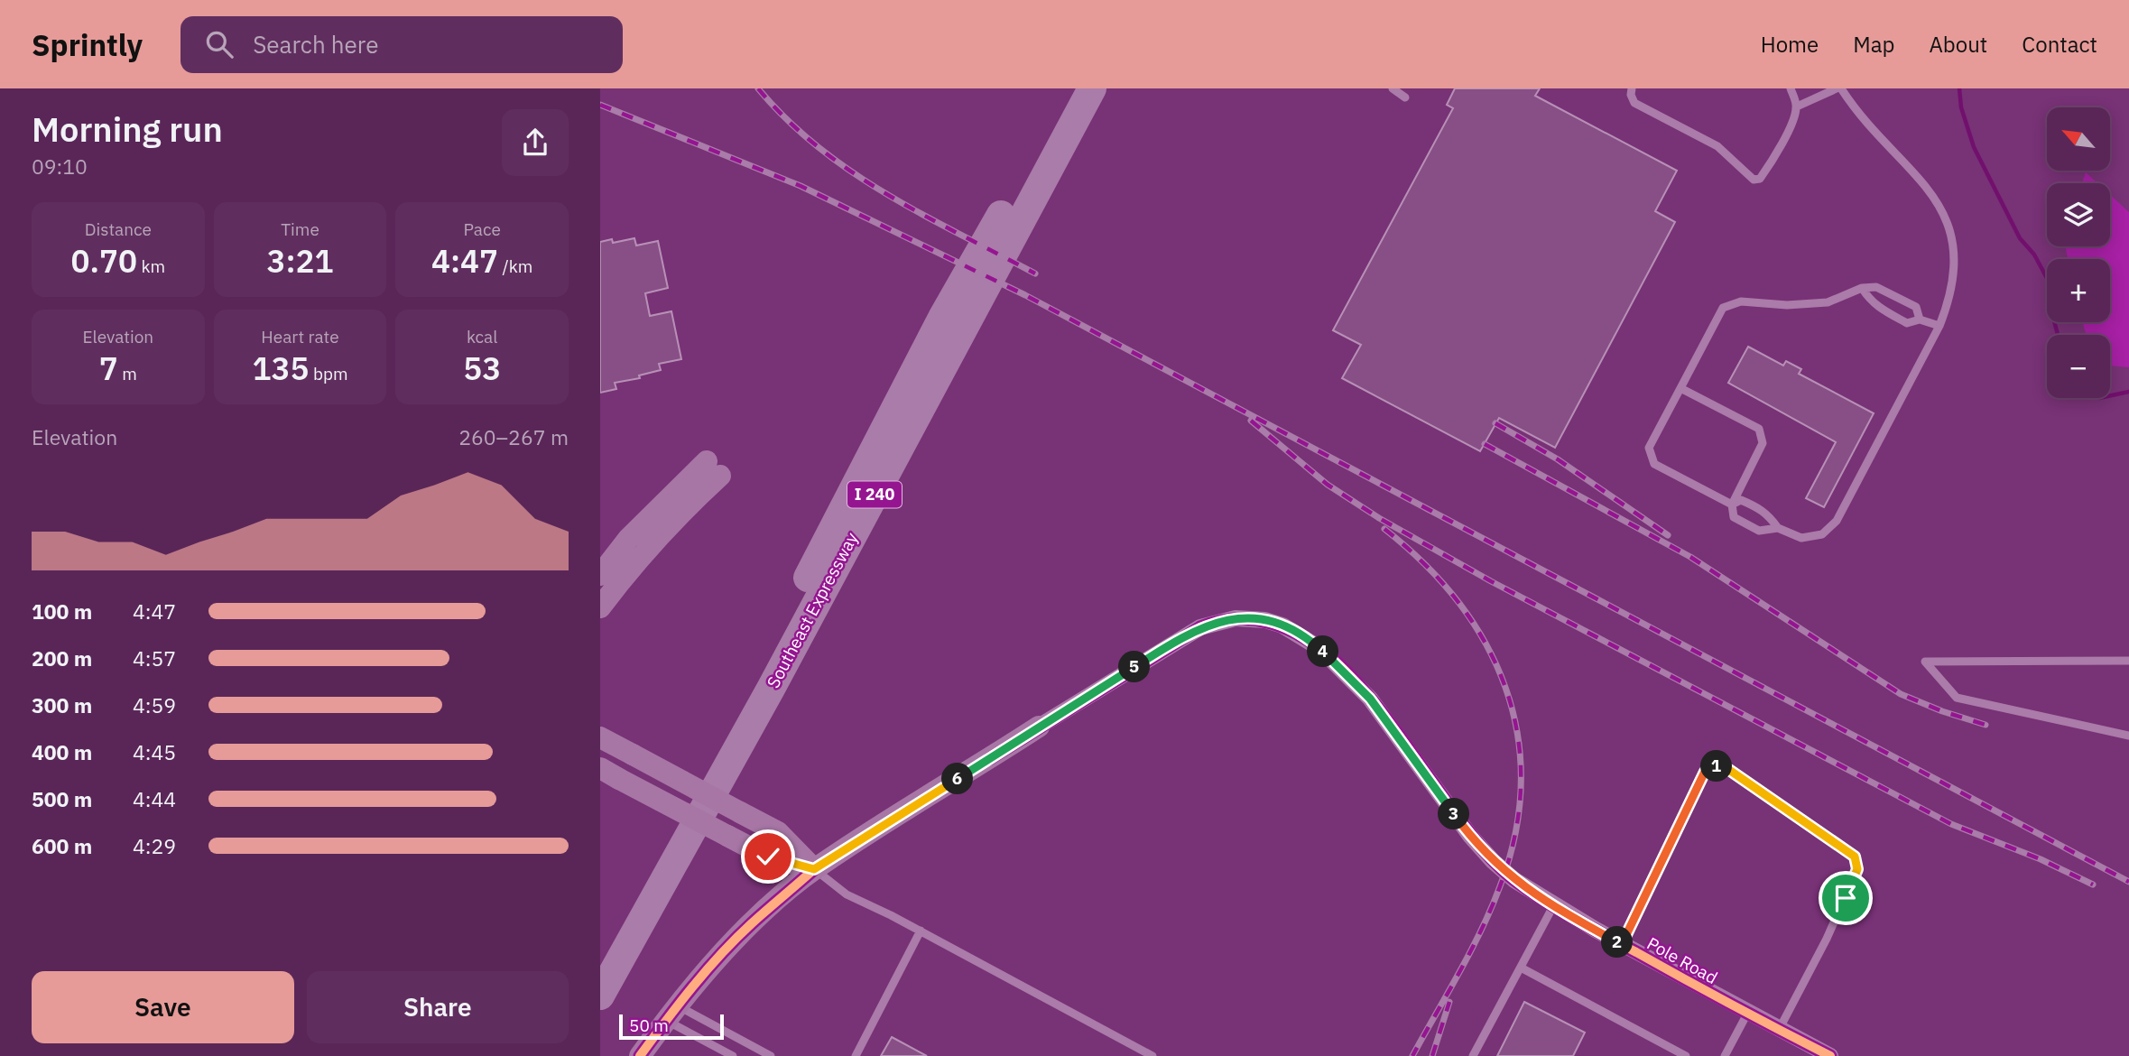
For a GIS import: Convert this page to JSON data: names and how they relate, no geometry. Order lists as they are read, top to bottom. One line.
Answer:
{"streets":{"highway":["I 240","Southeast Expressway"],"street":["Pole Road"]},"scale_bar":"50 m","north":"top left","page":{"header":"Sprintly","search":"Search here","nav":["Home","Map","About","Contact"],"heading":["Morning run","09:10"],"map_buttons":["+","−"],"stats":[["Distance","0.70 km"],["Time","3:21"],["Pace","4:47 /km"],["Elevation","7 m"],["Heart rate","135 bpm"],["kcal","53"]],"chart":["Elevation","260–267 m"],"list":[{"name":"100 m","note":"4:47"},{"name":"200 m","note":"4:57"},{"name":"300 m","note":"4:59"},{"name":"400 m","note":"4:45"},{"name":"500 m","note":"4:44"},{"name":"600 m","note":"4:29"}],"pins":["4","5","1","6","3","2"],"buttons":["Save","Share"],"scale":"50 m"}}
